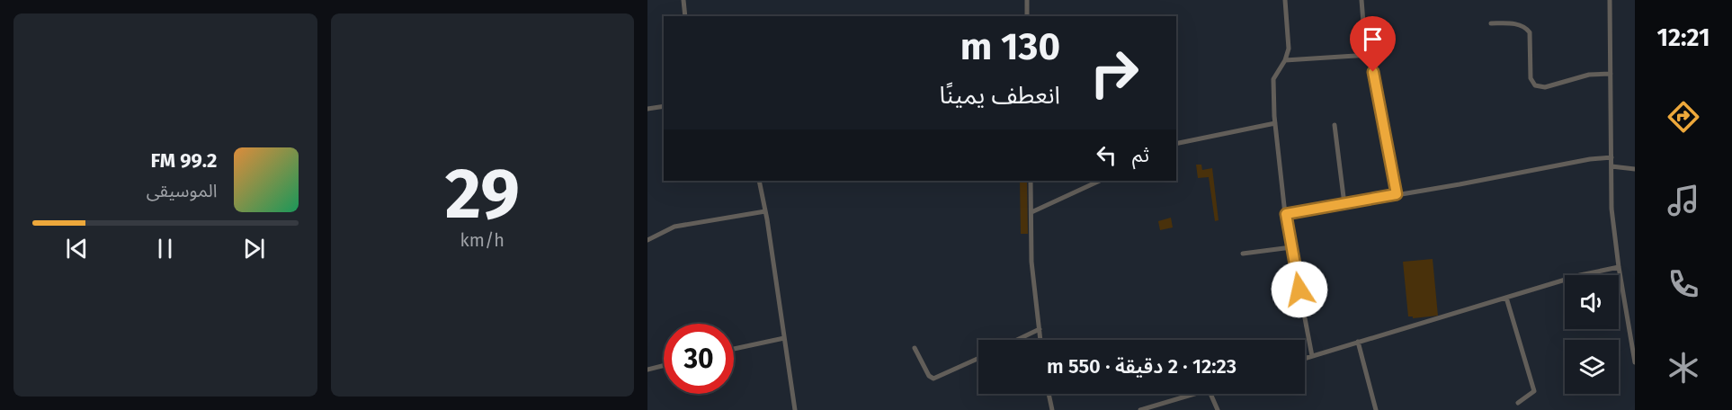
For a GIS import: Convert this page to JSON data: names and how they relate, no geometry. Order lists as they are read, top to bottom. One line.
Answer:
{"page":{"tabs":"12:21","tile":["29","km/h"],"turn":["130 m","انعطف يمينًا"],"then":"ثم","song":["99.2 FM","الموسيقى"],"limit":"30","trip":"12:23 · 2 دقيقة · 550 m"}}
